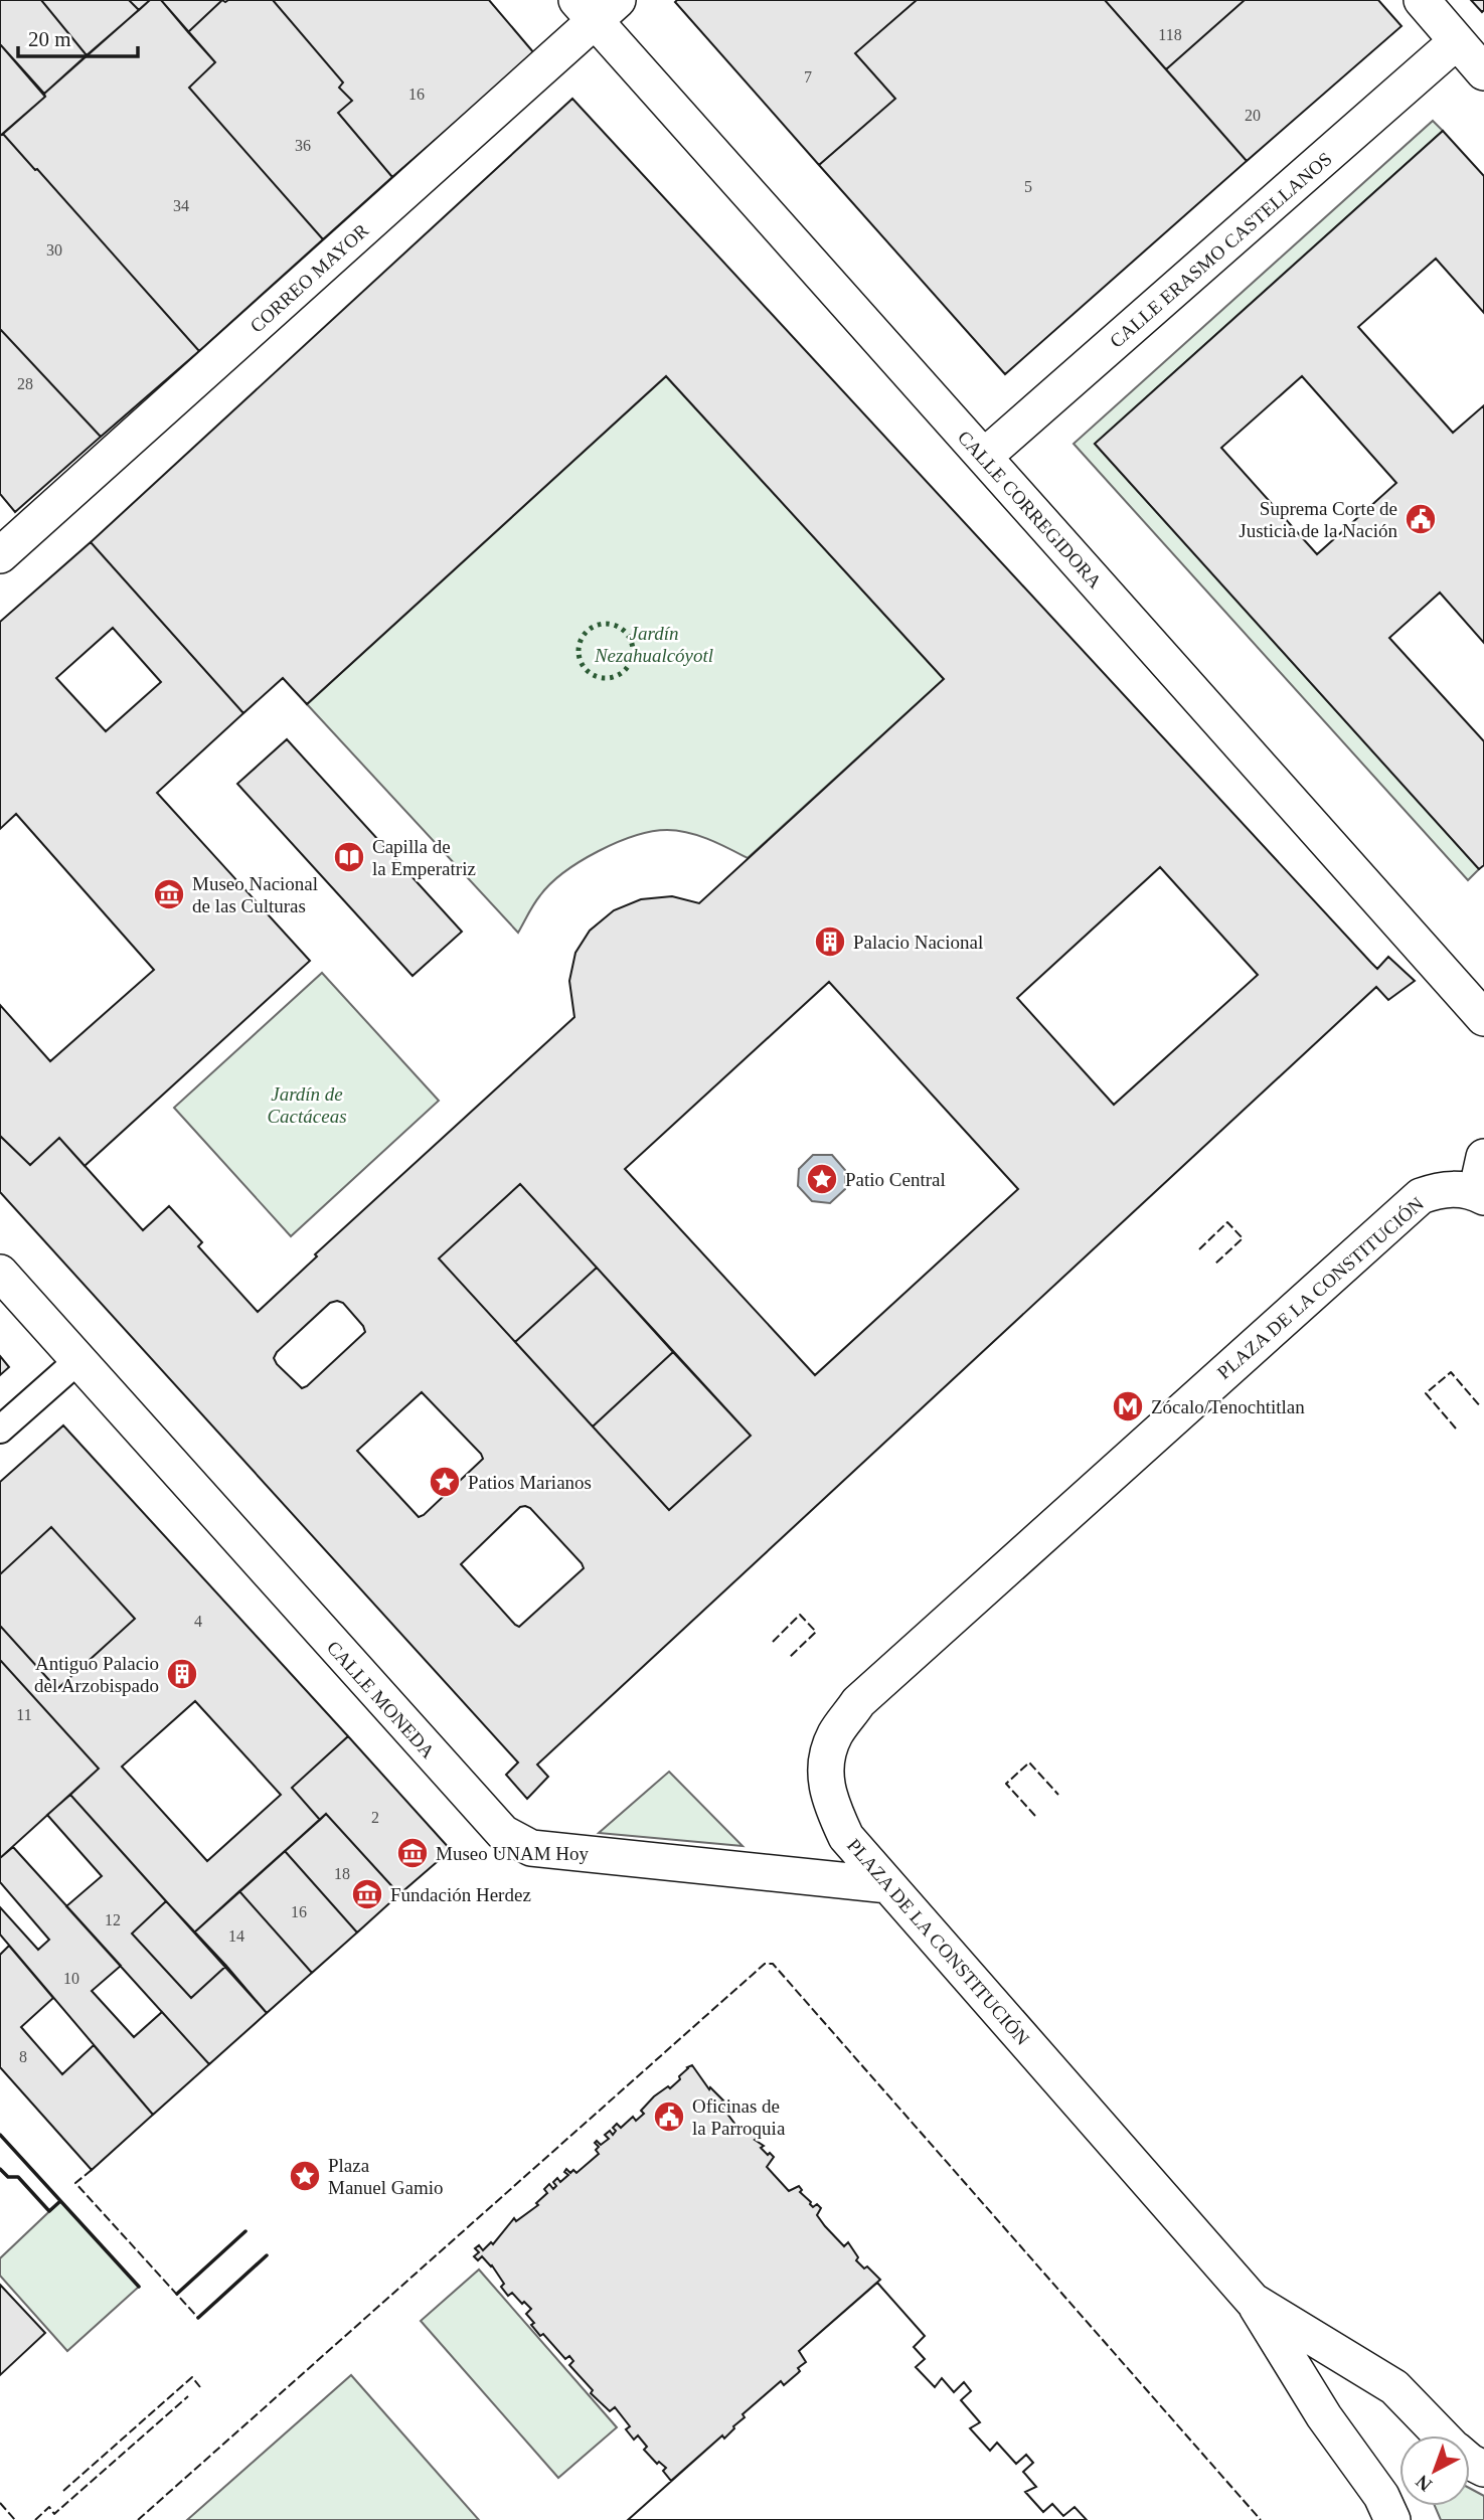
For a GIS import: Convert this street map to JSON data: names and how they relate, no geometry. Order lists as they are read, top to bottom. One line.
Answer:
{"streets":{"street":["CALLE ERASMO CASTELLANOS","CORREO MAYOR","CALLE CORREGIDORA","PLAZA DE LA CONSTITUCIÓN","CALLE MONEDA"]},"crossings":[["CALLE ERASMO CASTELLANOS","CALLE CORREGIDORA"],["CORREO MAYOR","CALLE CORREGIDORA"],["PLAZA DE LA CONSTITUCIÓN","CALLE MONEDA"]],"parks":["Jardín Nezahualcóyotl","Jardín de Cactáceas"],"places":{"public building":["Suprema Corte de Justicia de la Nación","Oficinas de la Parroquia"],"library":["Capilla de la Emperatriz"],"museum":["Museo Nacional de las Culturas","Museo UNAM Hoy","Fundación Herdez"],"building":["Palacio Nacional","Antiguo Palacio del Arzobispado"],"place":["Patio Central","Patios Marianos","Plaza Manuel Gamio"],"metro station":["Zócalo/Tenochtitlan"]},"house_numbers":["118","7","16","20","36","5","34","30","28","4","11","2","18","16","12","14","10","8"],"scale_bar":"20 m","north":"bottom left"}
